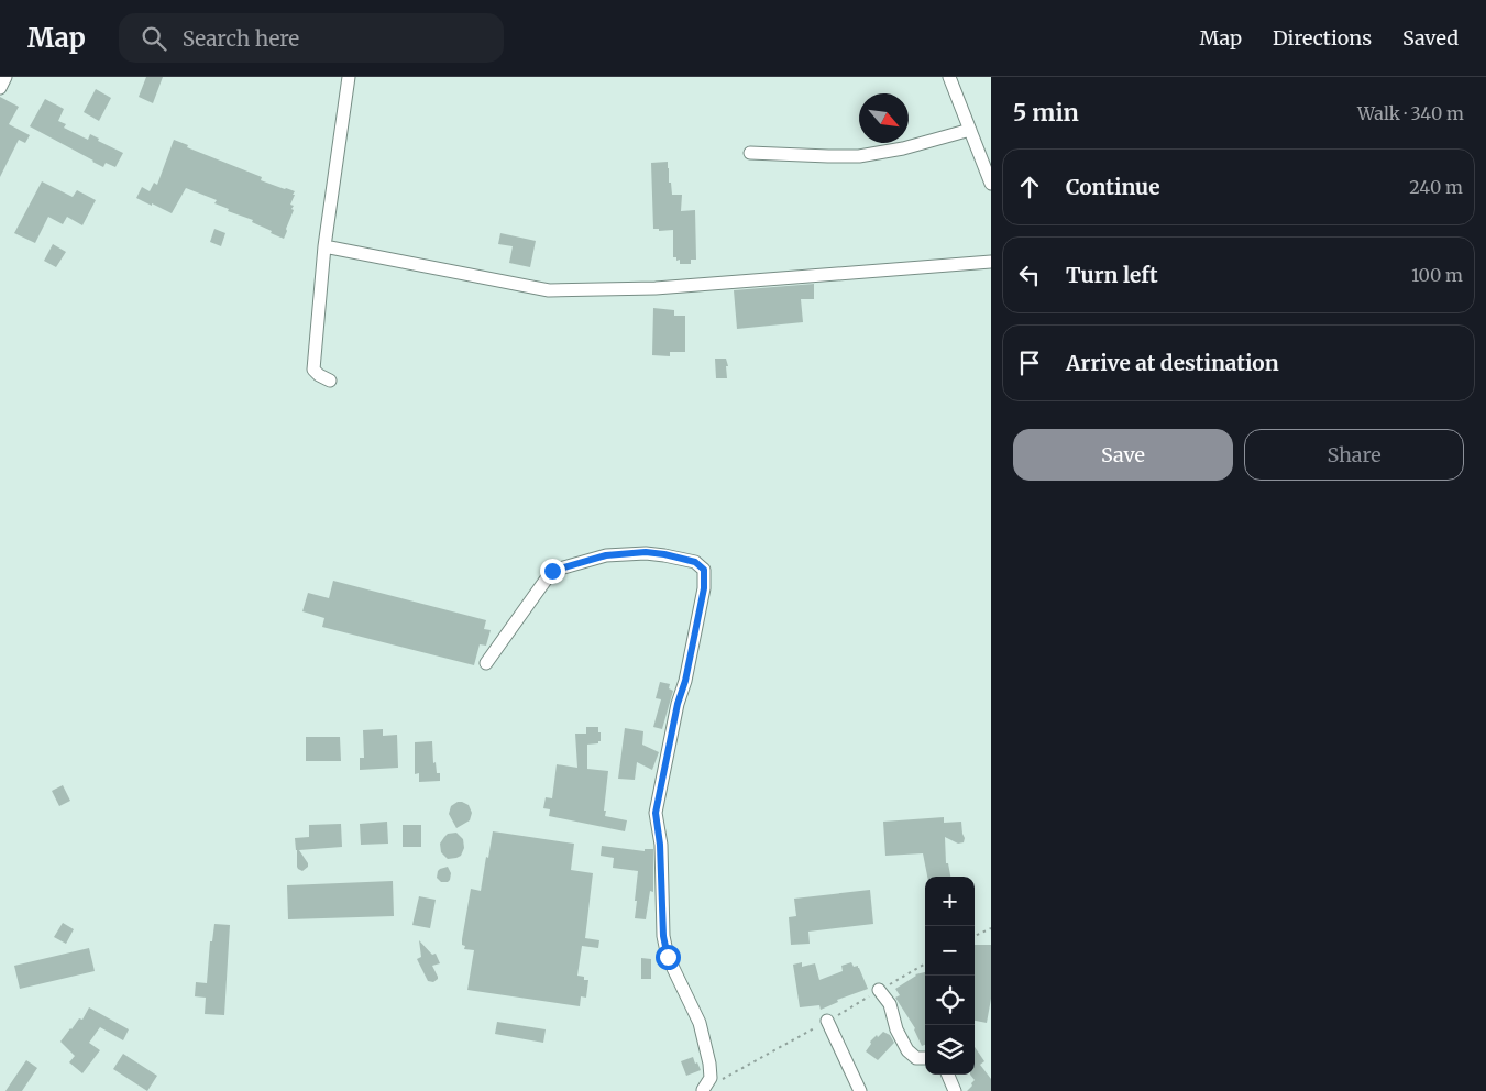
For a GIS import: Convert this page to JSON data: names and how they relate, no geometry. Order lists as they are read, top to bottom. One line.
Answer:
{"north":"bottom right","page":{"header":"Map","search":"Search here","nav":["Map","Directions","Saved"],"heading":["5 min","Walk · 340 m"],"list":[["Continue","240 m"],["Turn left","100 m"],"Arrive at destination"],"buttons":["Save","Share"],"map_buttons":["+","−"]}}
